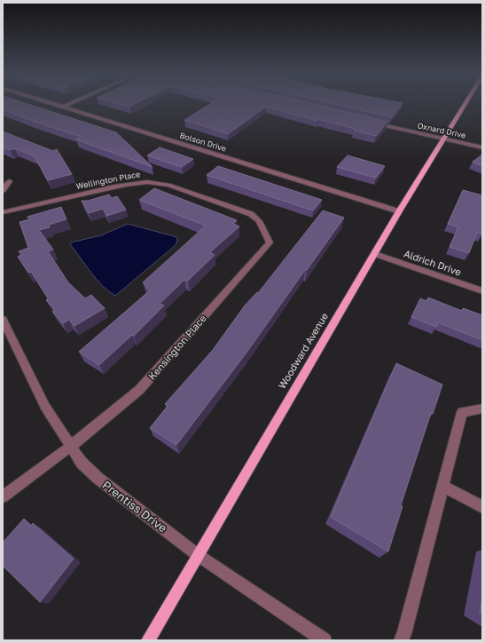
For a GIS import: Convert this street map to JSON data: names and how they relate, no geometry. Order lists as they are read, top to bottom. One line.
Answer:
{"streets":{"main road":["Woodward Avenue"],"street":["Oxnard Drive","Bolson Drive","Wellington Place","Aldrich Drive","Kensington Place","Prentiss Drive"]},"crossings":[["Oxnard Drive","Woodward Avenue"],["Bolson Drive","Woodward Avenue"],["Wellington Place","Kensington Place"],["Aldrich Drive","Woodward Avenue"],["Kensington Place","Prentiss Drive"],["Woodward Avenue","Prentiss Drive"]]}
